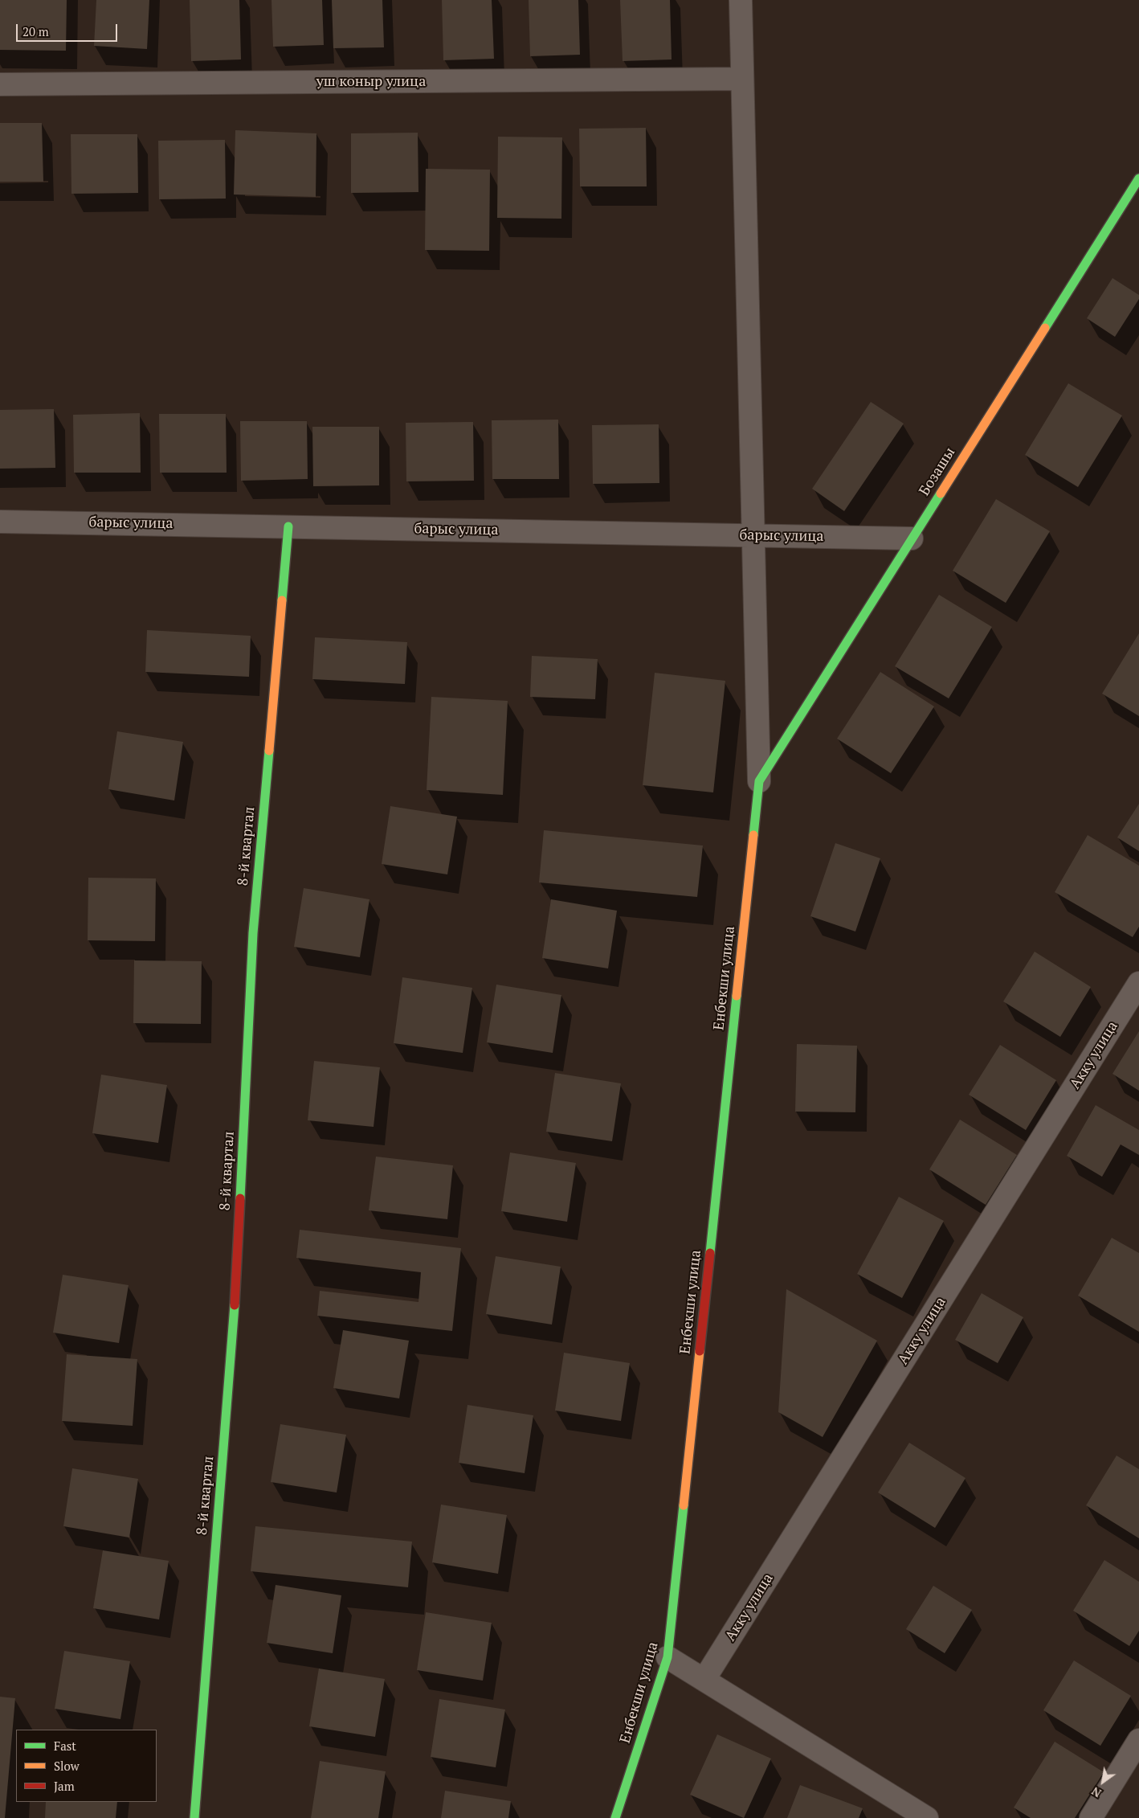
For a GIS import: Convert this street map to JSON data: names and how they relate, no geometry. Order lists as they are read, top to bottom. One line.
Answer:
{"streets":{"street":["уш коныр улица","Бозашы","барыс улица","8-й квартал","Енбекши улица","Акку улица"]},"crossings":[["Бозашы","барыс улица"],["Бозашы","Енбекши улица"],["барыс улица","8-й квартал"]],"legend":["Fast","Slow","Jam"],"scale_bar":"20 m","north":"bottom left"}
